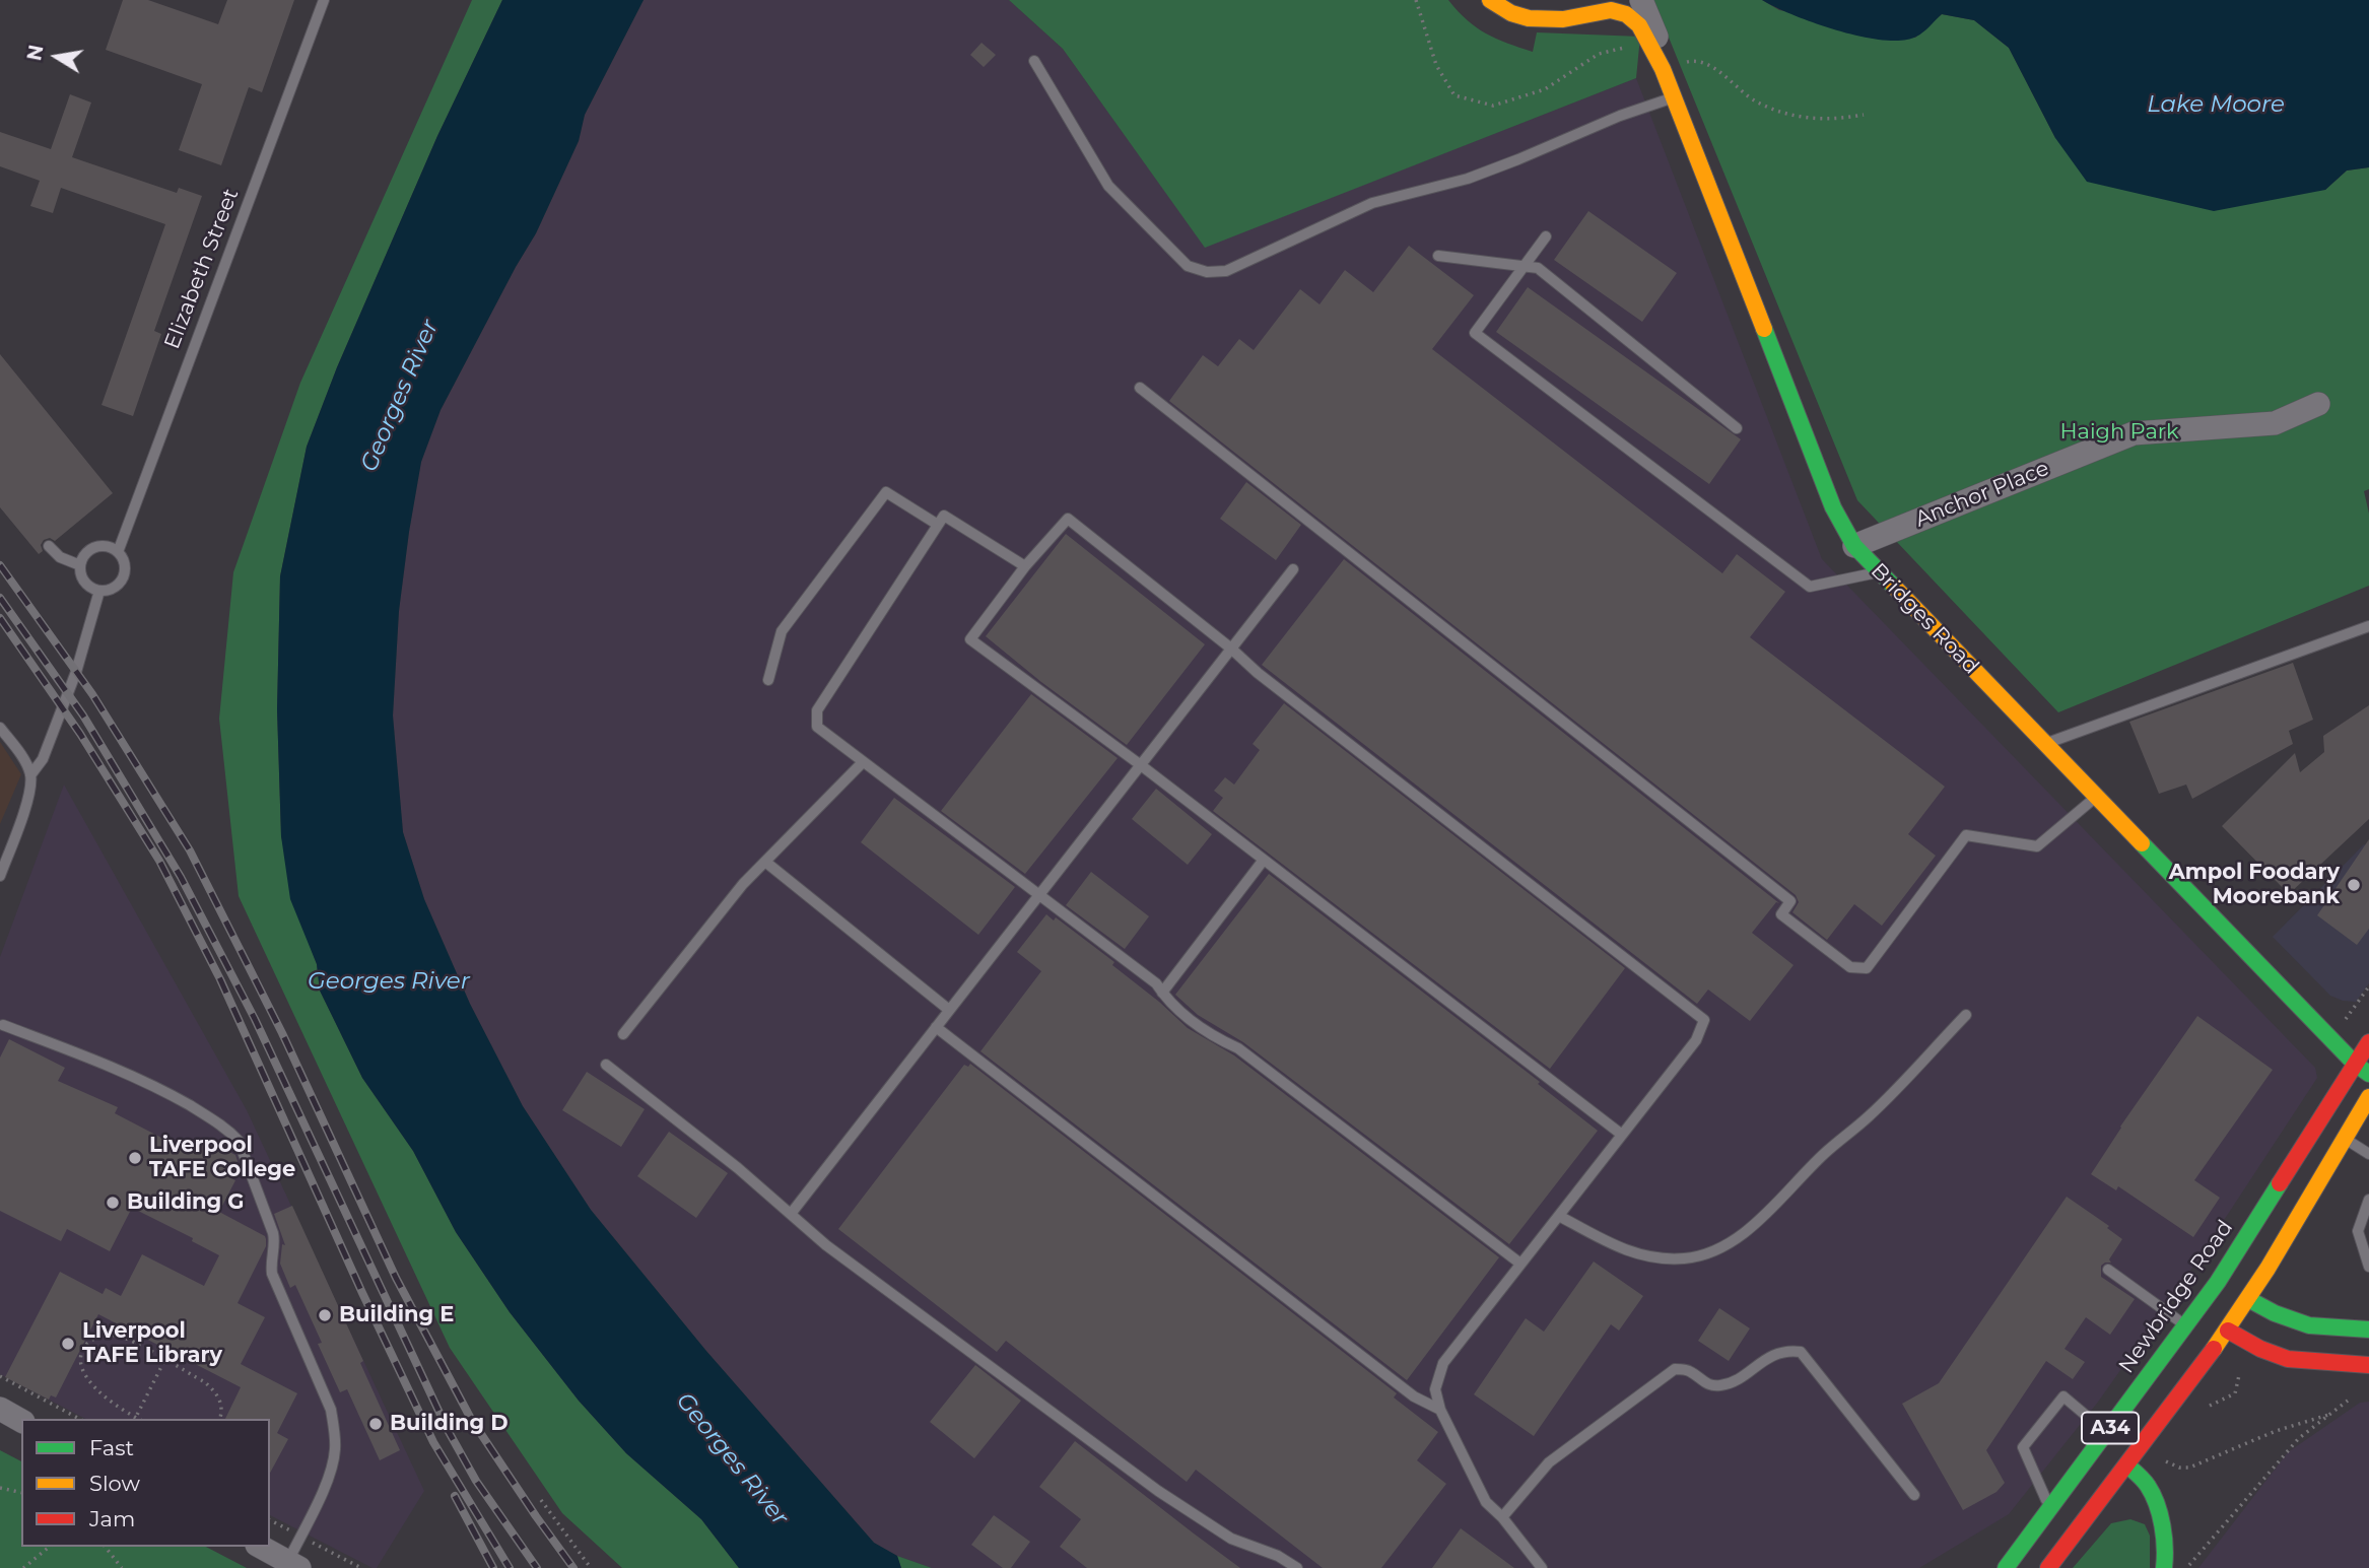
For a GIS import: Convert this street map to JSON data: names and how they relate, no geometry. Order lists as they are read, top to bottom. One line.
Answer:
{"streets":{"main road":["Bridges Road","Newbridge Road","A34"],"street":["Anchor Place"],"lane":["Elizabeth Street"]},"crossings":[["Anchor Place","Bridges Road"],["Bridges Road","Newbridge Road"]],"water":["Lake Moore","Georges River"],"parks":["Haigh Park"],"places":["Ampol Foodary Moorebank","Liverpool TAFE College","Building G","Building E","Liverpool TAFE Library","Building D"],"legend":["Fast","Slow","Jam"],"north":"left"}
